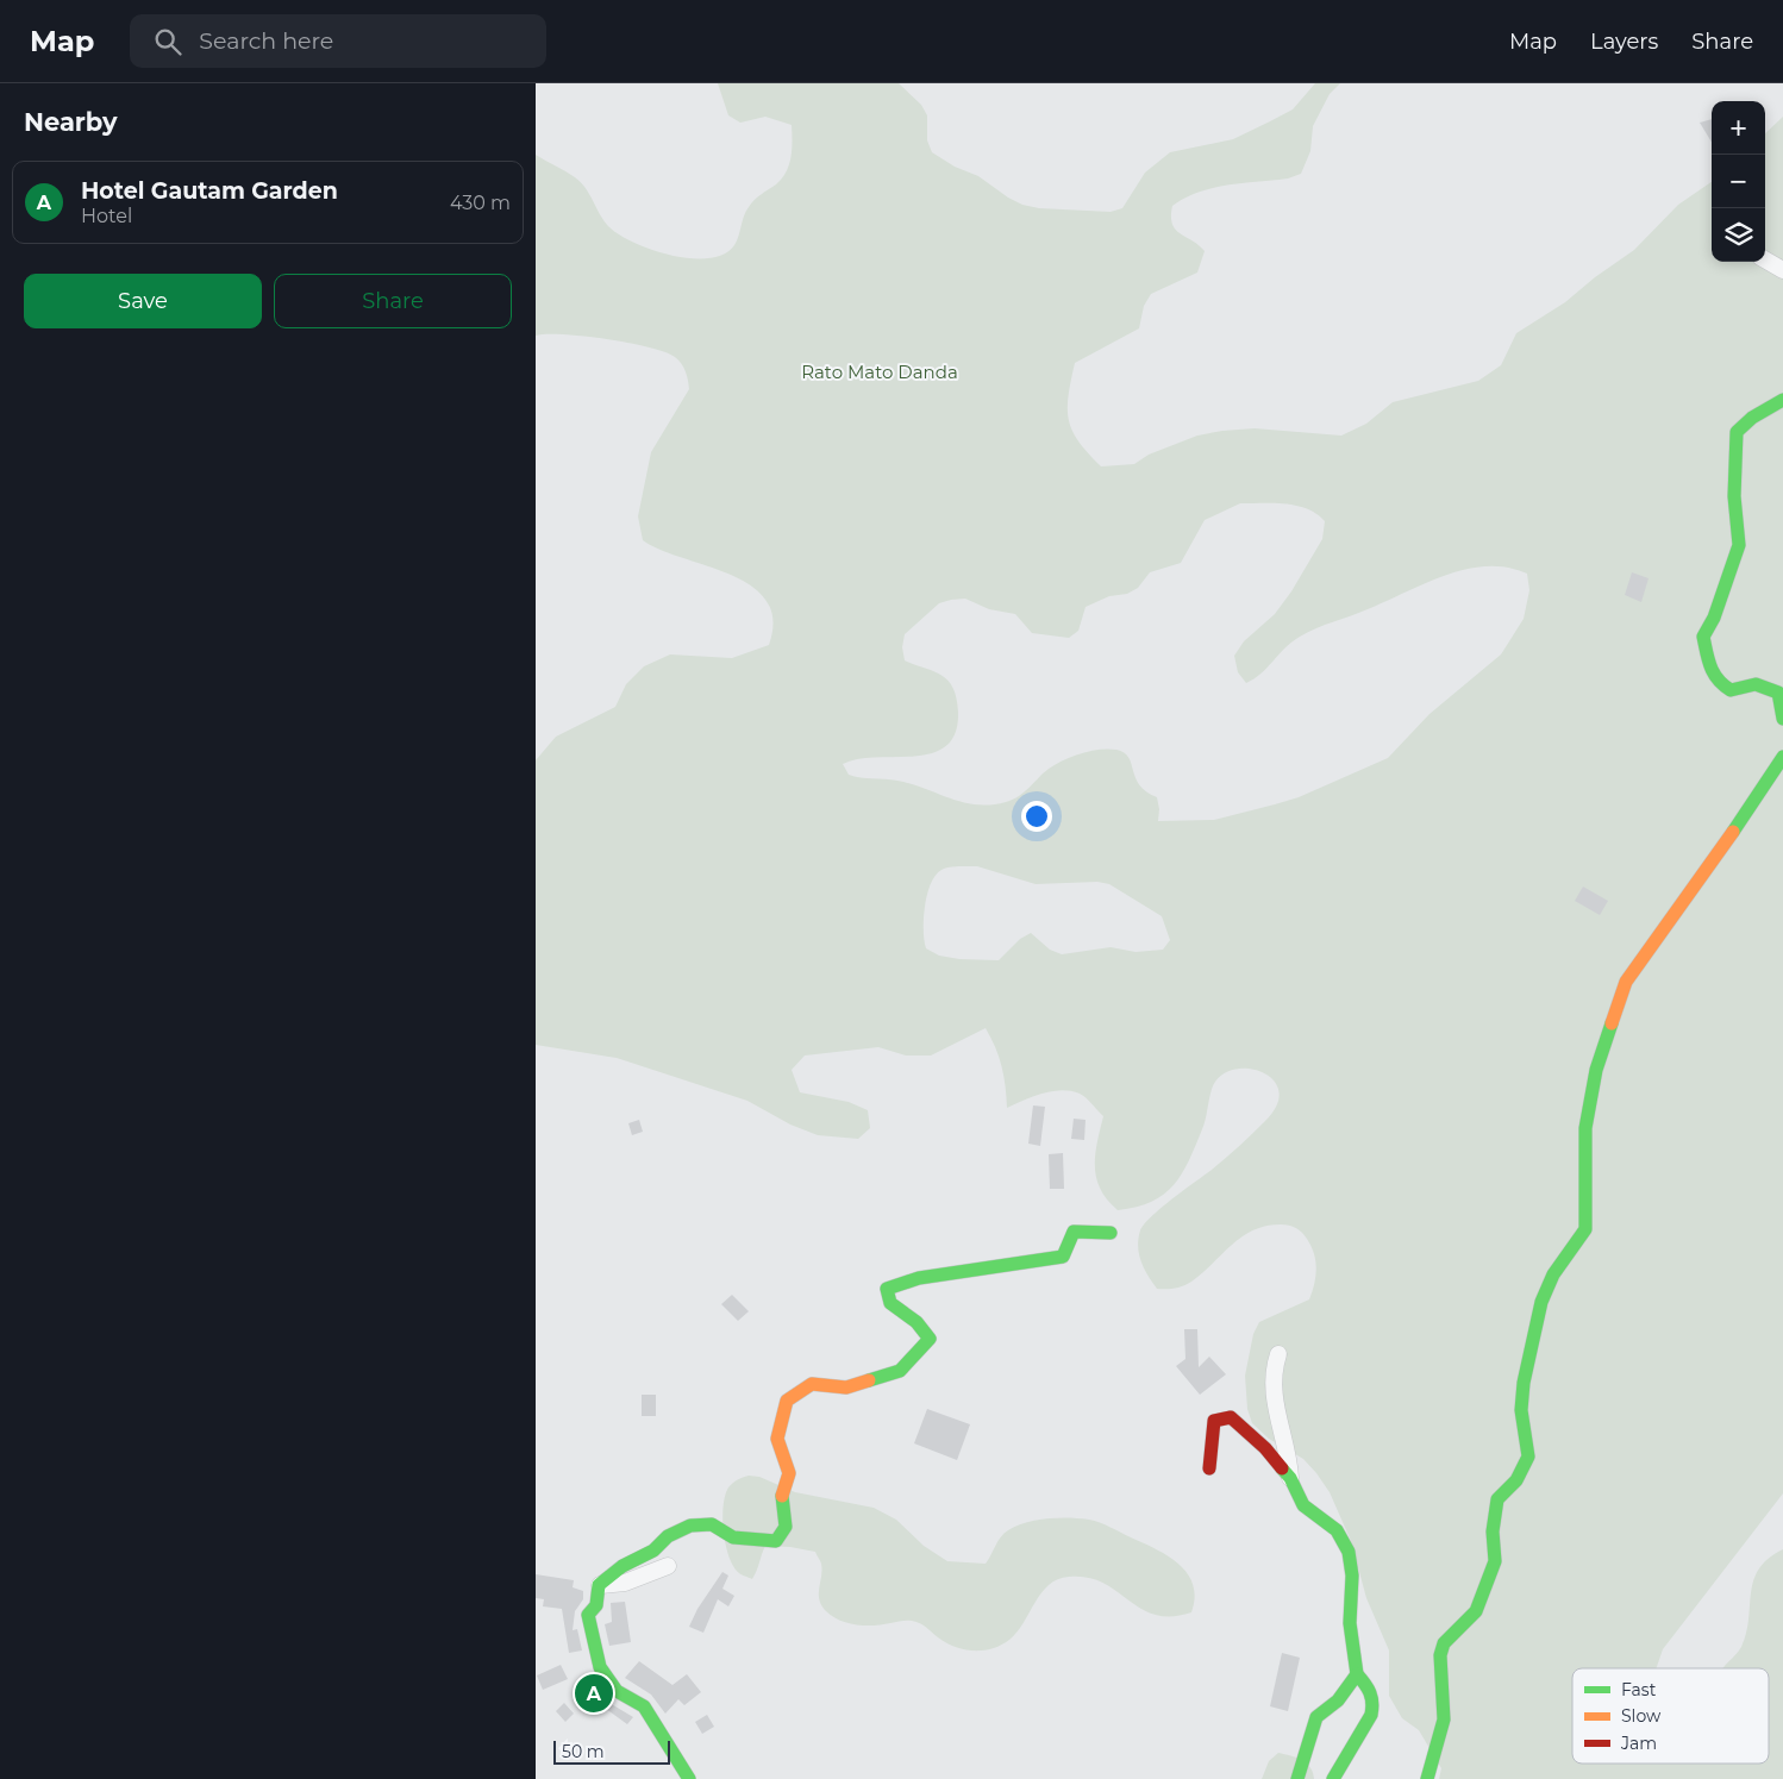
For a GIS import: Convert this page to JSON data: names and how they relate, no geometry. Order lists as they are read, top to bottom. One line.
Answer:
{"parks":["Rato Mato Danda"],"legend":["Fast","Slow","Jam"],"scale_bar":"50 m","page":{"header":"Map","search":"Search here","nav":["Map","Layers","Share"],"heading":"Nearby","map_buttons":["+","−"],"list":[{"mark":"A","name":"Hotel Gautam Garden","note":"Hotel","value":"430 m"}],"buttons":["Save","Share"],"pins":"A","scale":"50 m"}}
